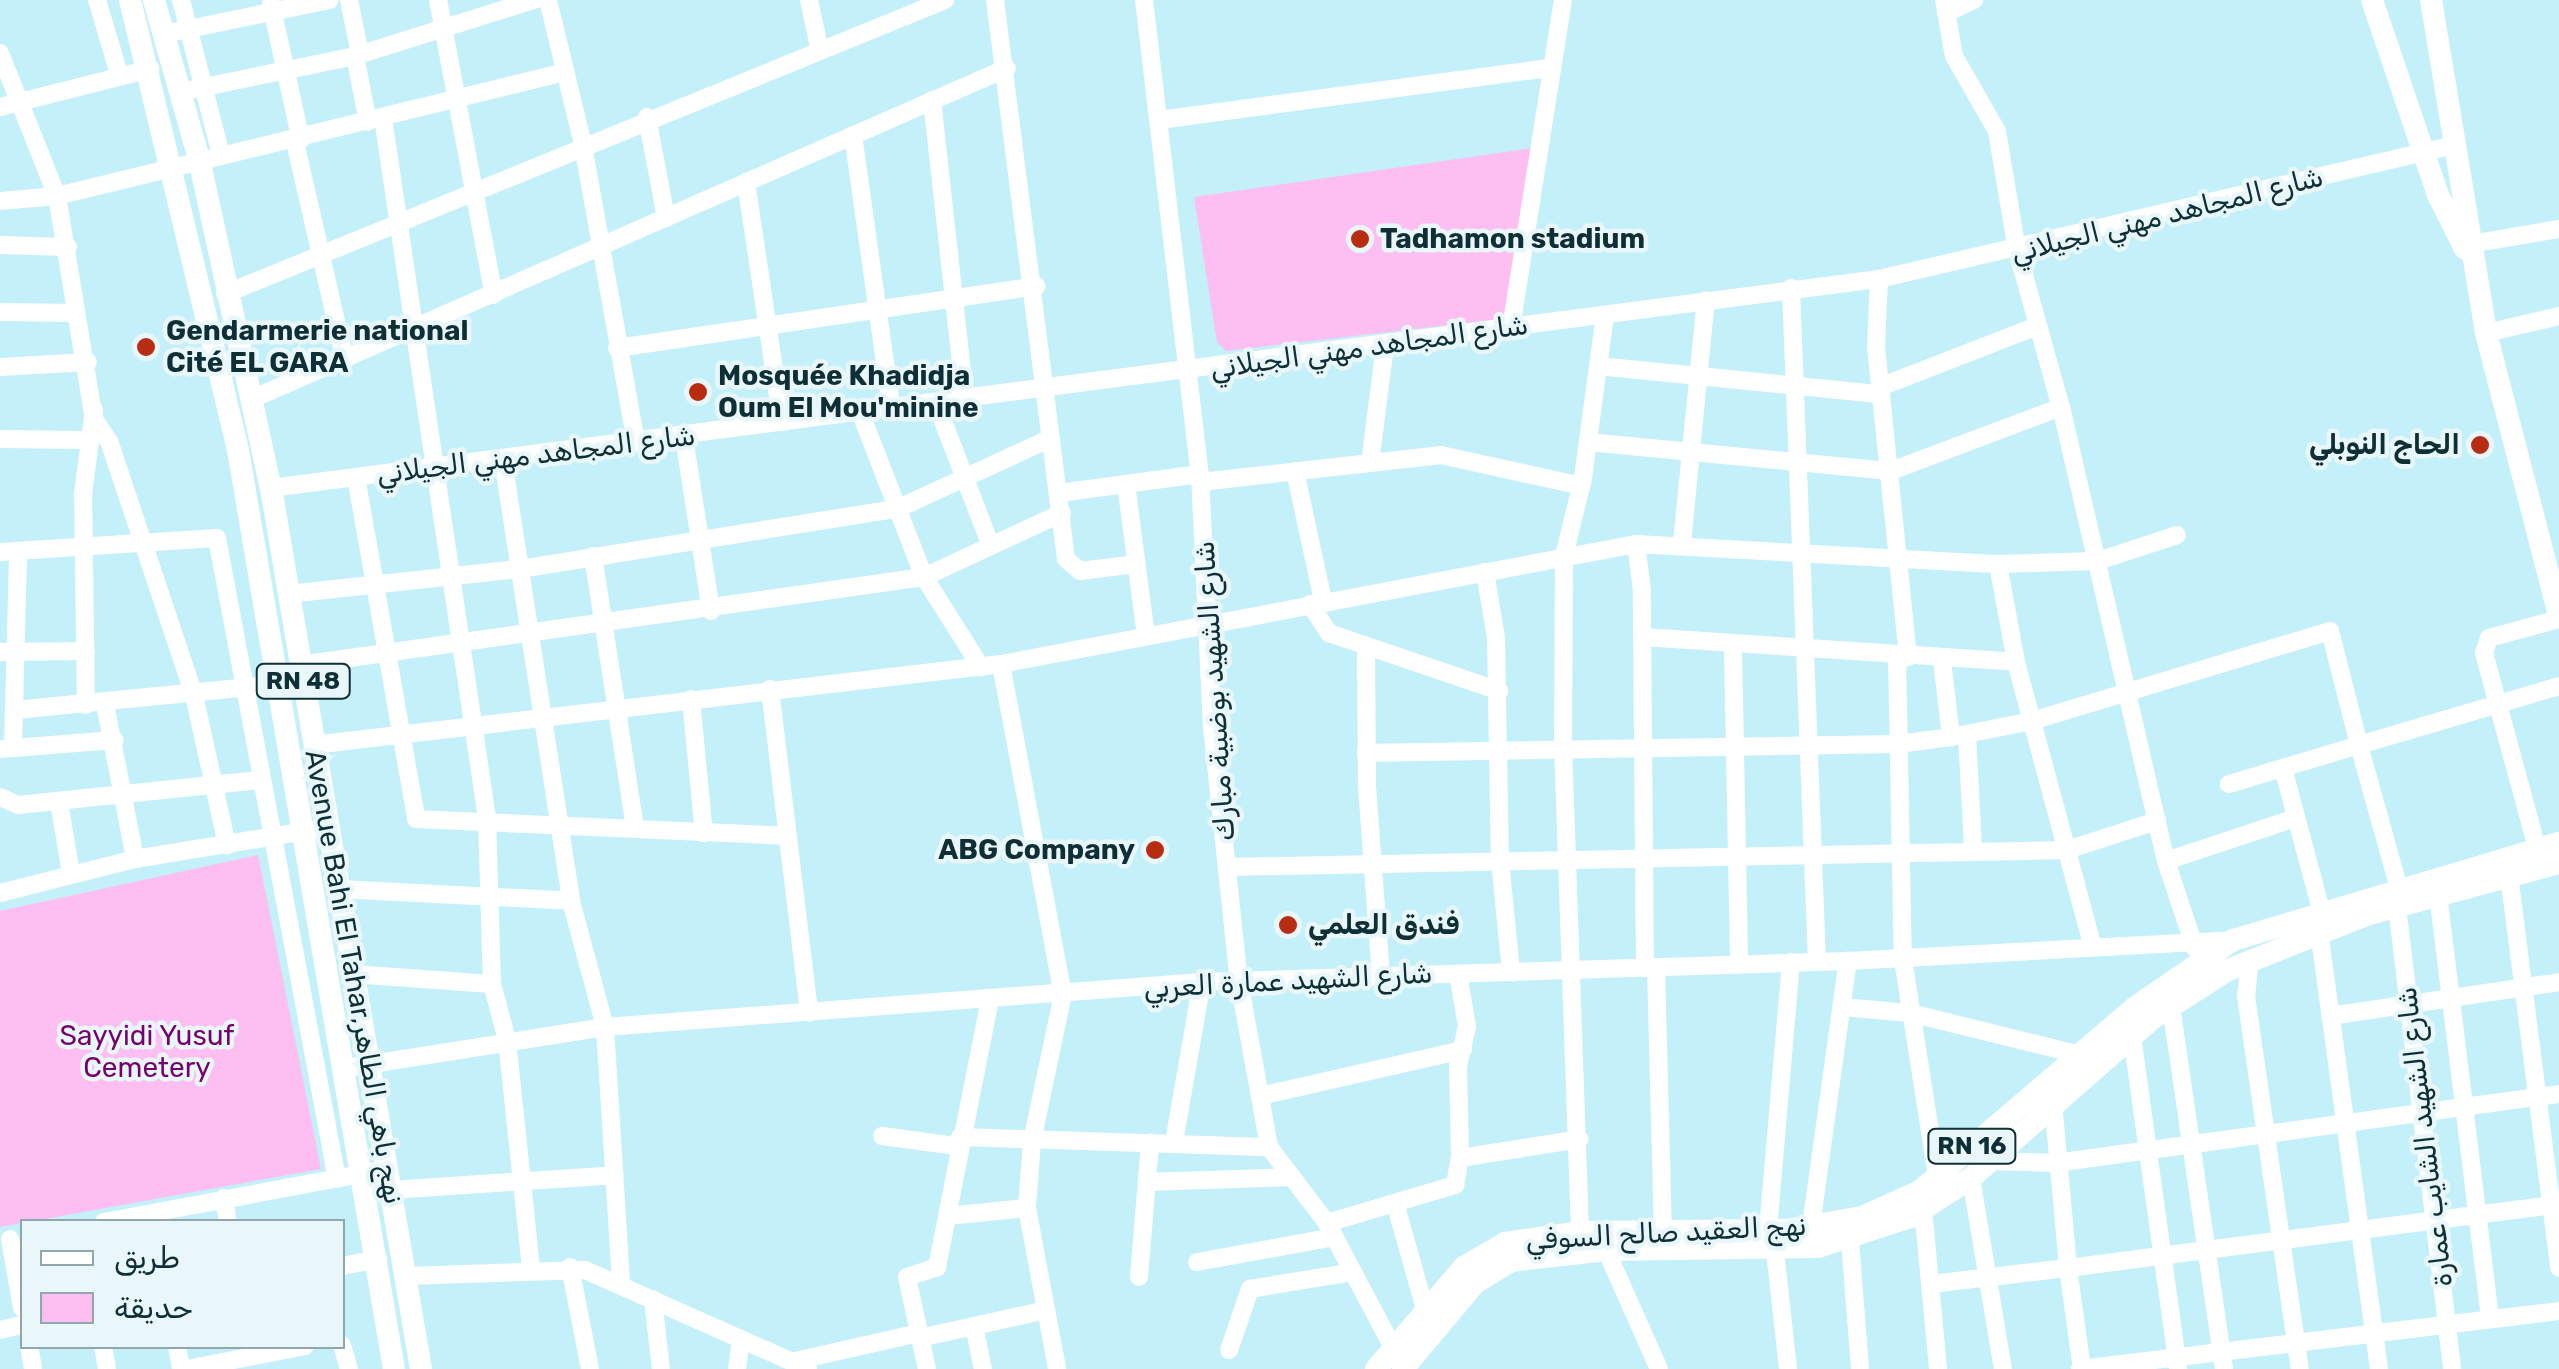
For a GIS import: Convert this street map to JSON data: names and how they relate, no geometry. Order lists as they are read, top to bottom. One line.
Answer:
{"streets":{"main road":["RN 48","Avenue Bahi El Tahar,نهج باهي الطاهر","RN 16","نهج العقيد صالح السوفي"],"street":["شارع المجاهد مهني الجيلاني","شارع الشهيد بوضبية مبارك","شارع الشهيد عمارة العربي","شارع الشهيد الشايب عمارة"]},"crossings":[["شارع المجاهد مهني الجيلاني","شارع الشهيد بوضبية مبارك"],["شارع المجاهد مهني الجيلاني","Avenue Bahi El Tahar,نهج باهي الطاهر"],["شارع الشهيد بوضبية مبارك","شارع الشهيد عمارة العربي"],["شارع الشهيد بوضبية مبارك","نهج العقيد صالح السوفي"],["Avenue Bahi El Tahar,نهج باهي الطاهر","شارع الشهيد عمارة العربي"],["شارع الشهيد عمارة العربي","نهج العقيد صالح السوفي"],["شارع الشهيد الشايب عمارة","نهج العقيد صالح السوفي"]],"parks":["Sayyidi Yusuf Cemetery"],"places":["Tadhamon stadium","Gendarmerie national Cité EL GARA","Mosquée Khadidja Oum El Mou'minine","الحاج النوبلي","ABG Company","فندق العلمي"],"legend":["طريق","حديقة"]}
